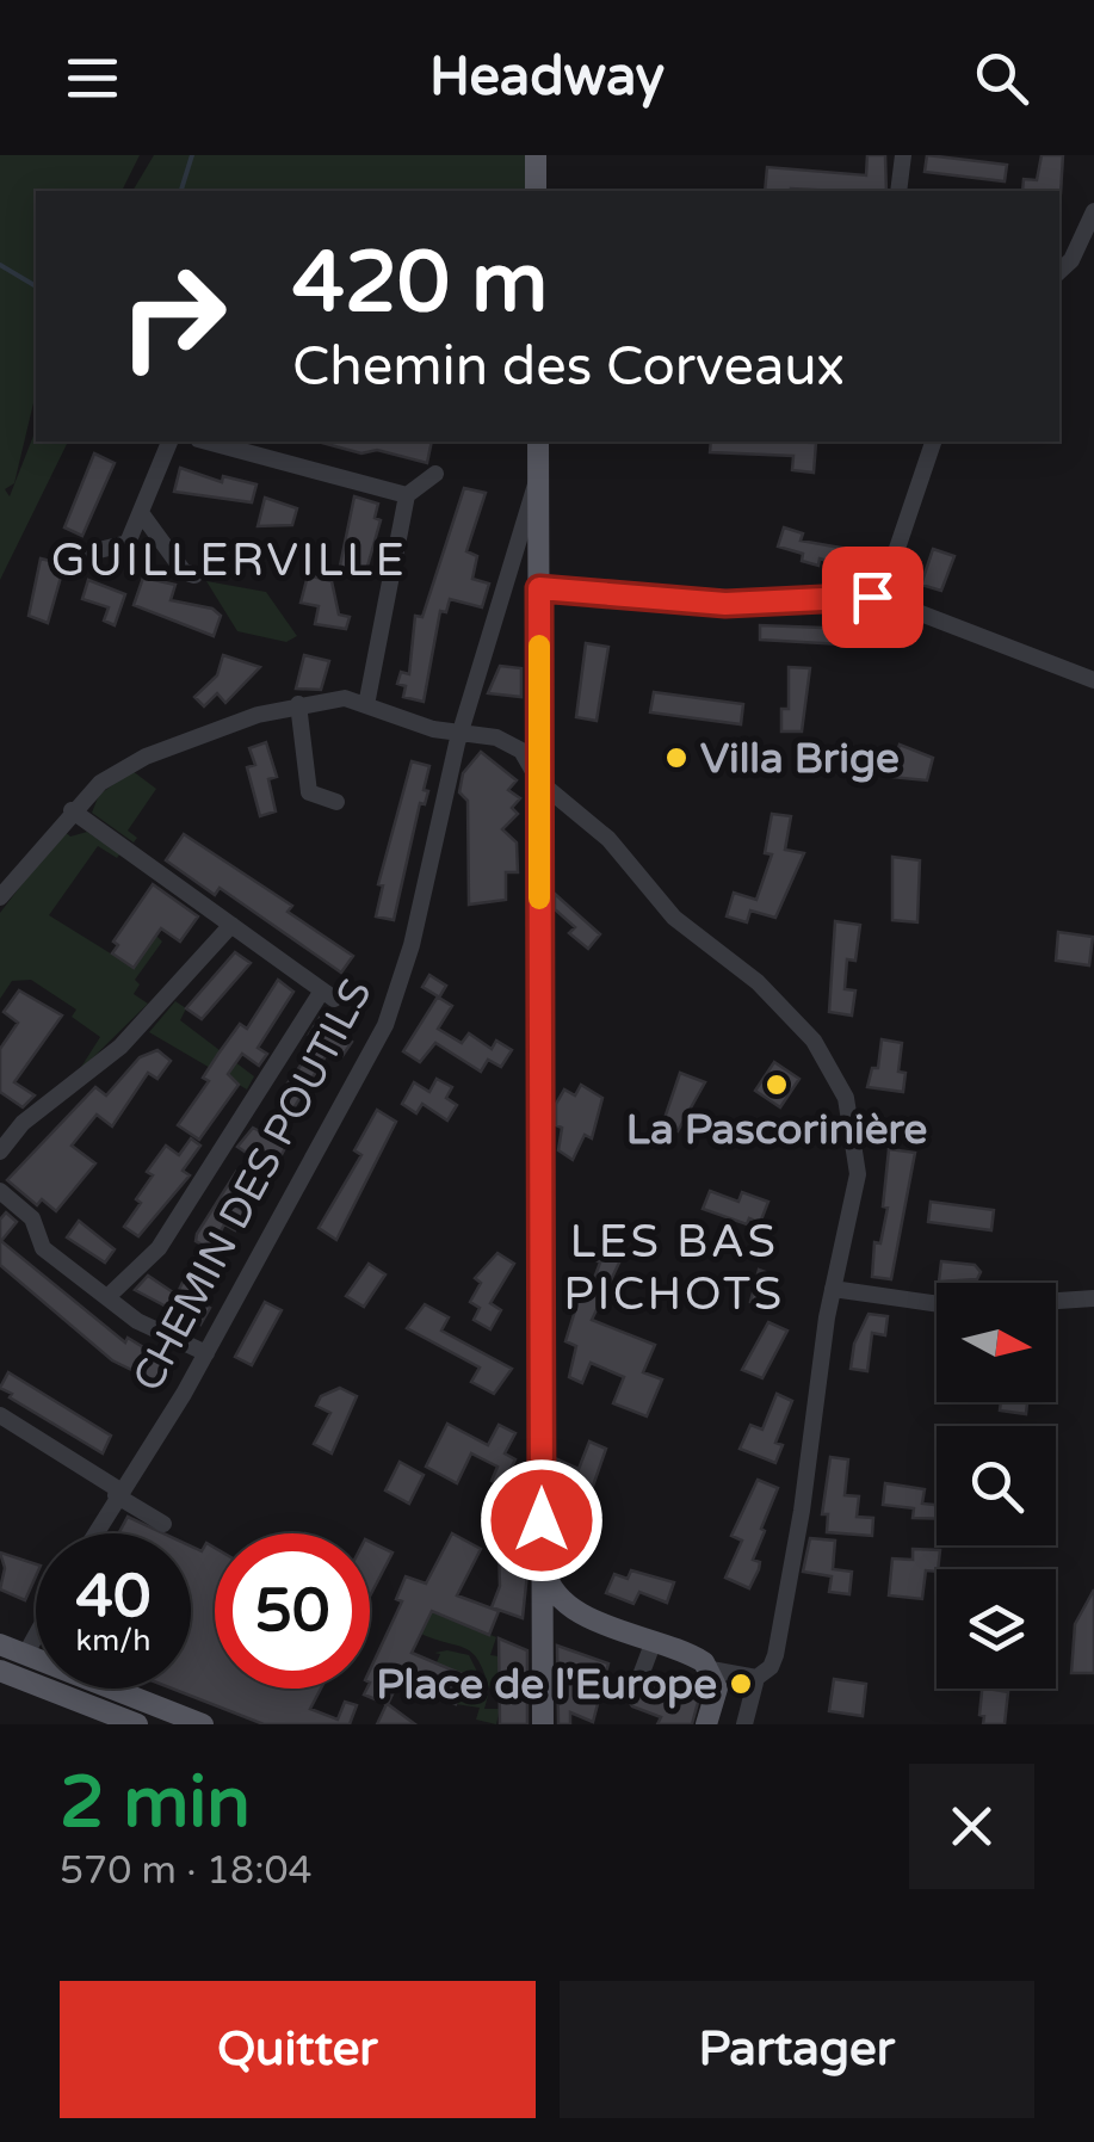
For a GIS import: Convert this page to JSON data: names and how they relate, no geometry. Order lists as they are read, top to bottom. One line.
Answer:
{"streets":{"street":["CHEMIN DES POUTILS"]},"districts":["GUILLERVILLE","LES BAS PICHOTS"],"places":["Villa Brige","La Pascorinière","Place de l'Europe"],"north":"right","page":{"header":"Headway","turn":["420 m","Chemin des Corveaux"],"speed":"40 km/h","limit":"50","heading":["2 min","570 m · 18:04"],"buttons":["Quitter","Partager"]}}
